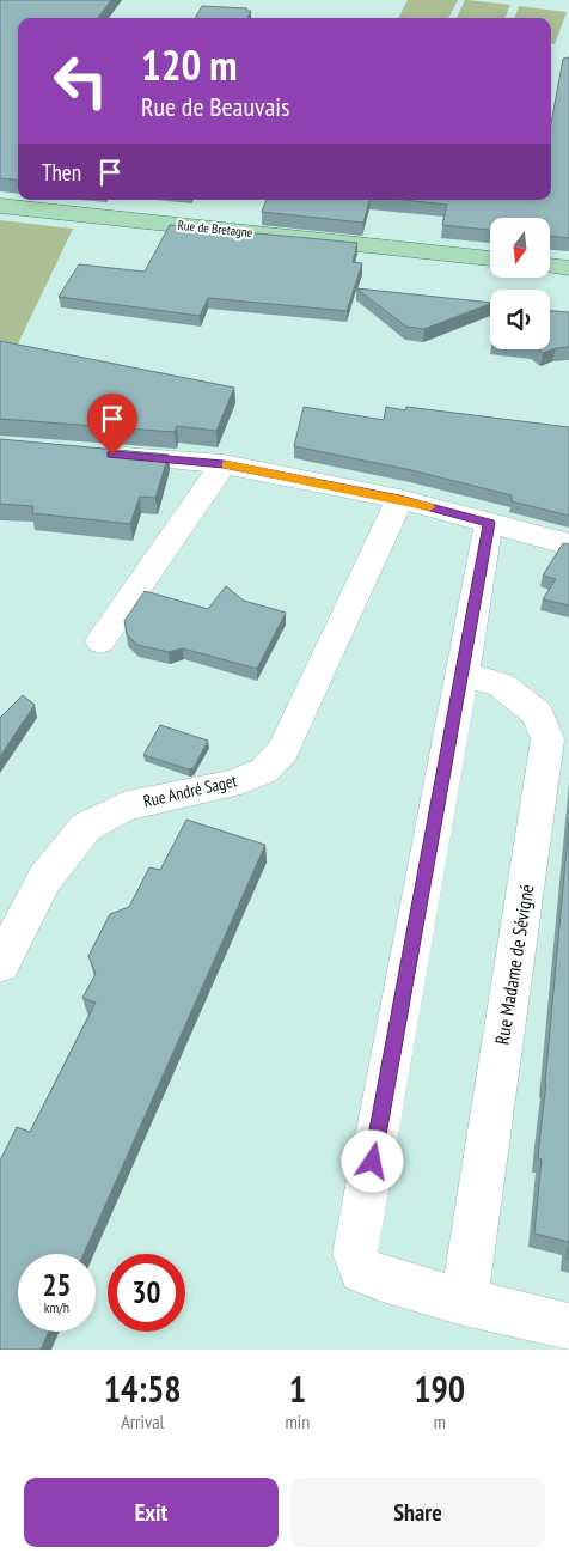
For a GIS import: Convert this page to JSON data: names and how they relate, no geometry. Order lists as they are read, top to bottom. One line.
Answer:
{"streets":{"main road":["Rue de Bretagne"],"street":["Rue André Saget","Rue Madame de Sévigné"]},"north":"bottom","page":{"turn":["120 m","Rue de Beauvais"],"then":"Then","speed":"25 km/h","limit":"30","eta":["14:58","Arrival","1","min","190","m"],"buttons":["Exit","Share"]}}
